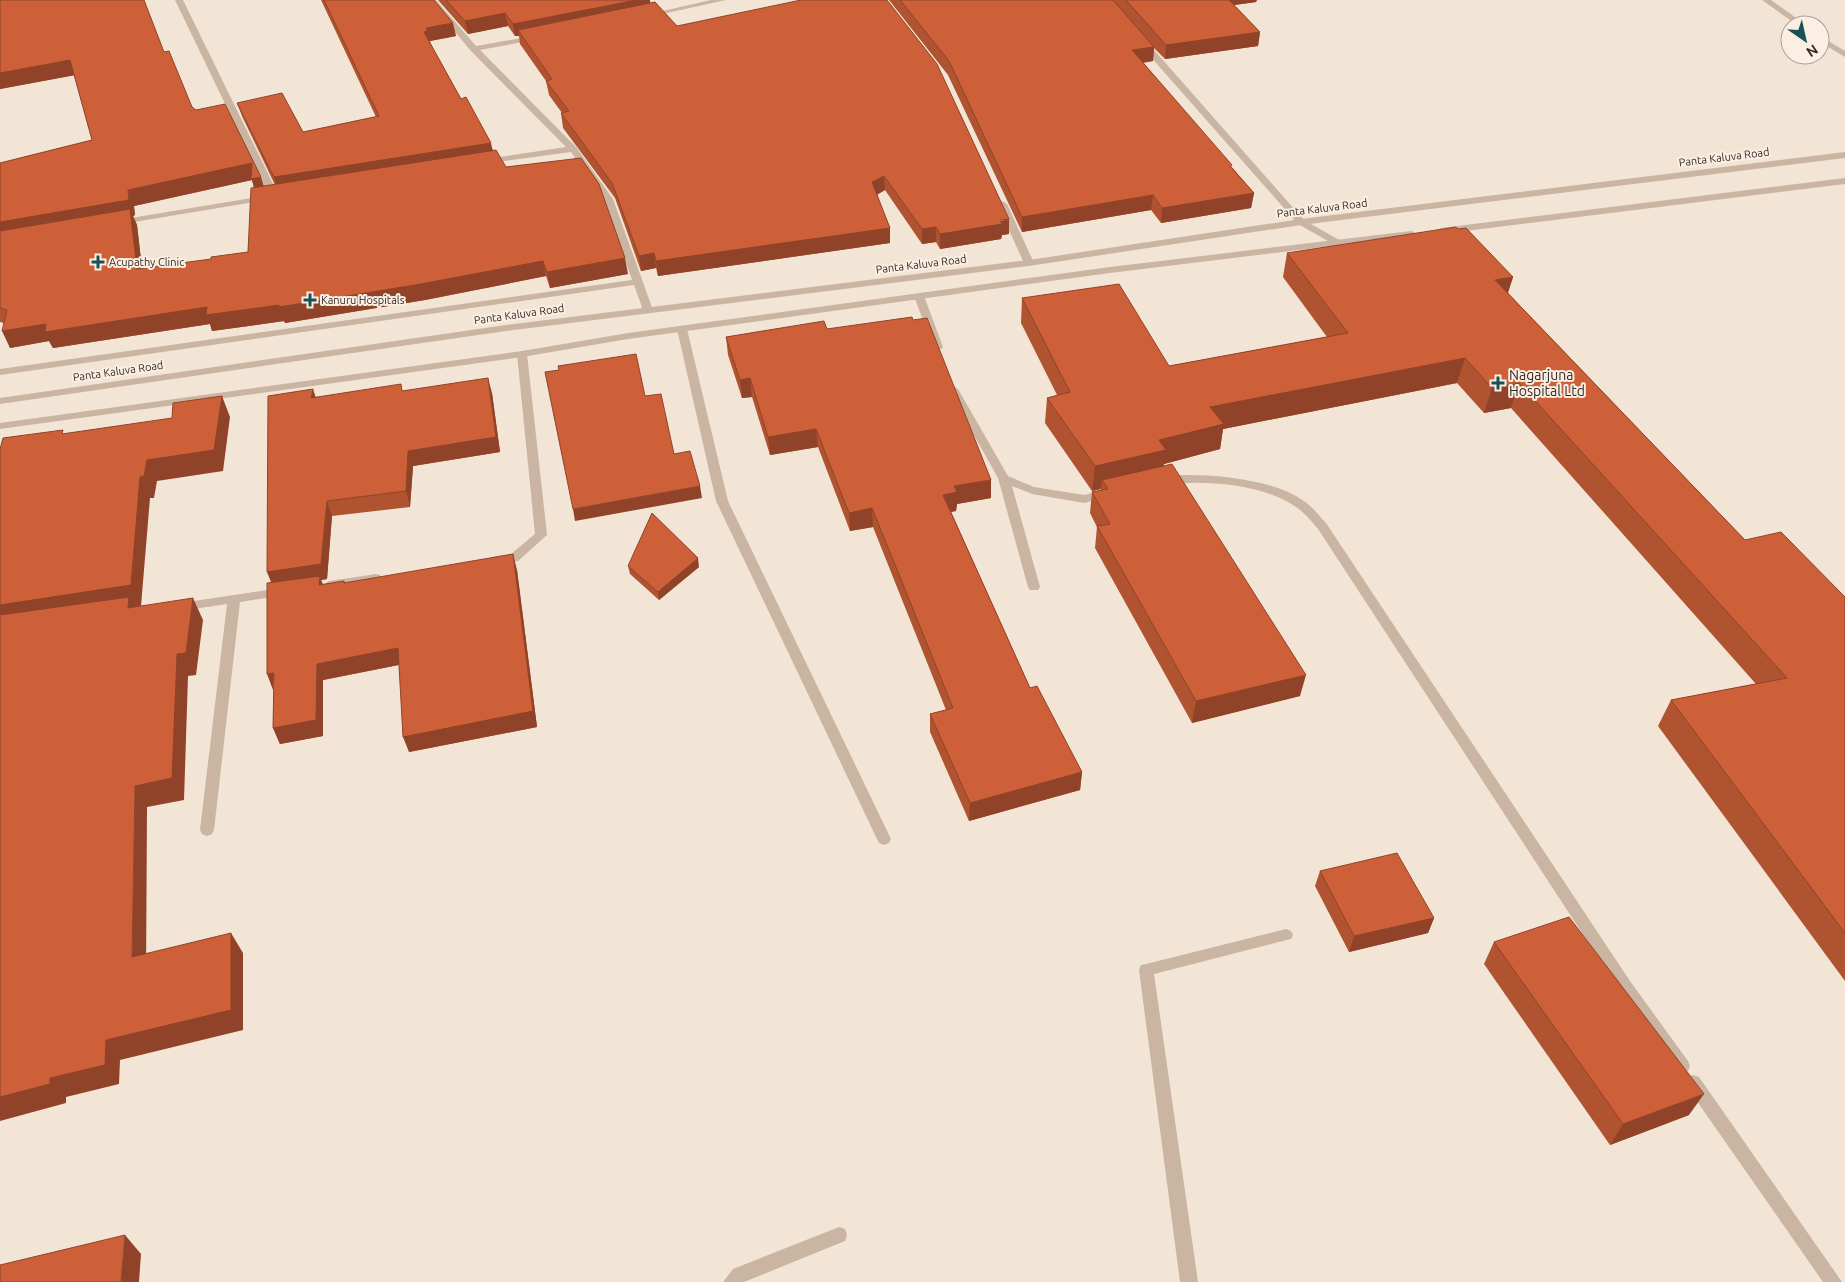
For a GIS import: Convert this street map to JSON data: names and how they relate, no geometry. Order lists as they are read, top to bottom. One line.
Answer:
{"streets":{"street":["Panta Kaluva Road"]},"places":{"health":["Acupathy Clinic","Kanuru Hospitals","Nagarjuna Hospital Ltd"]},"north":"bottom right"}
